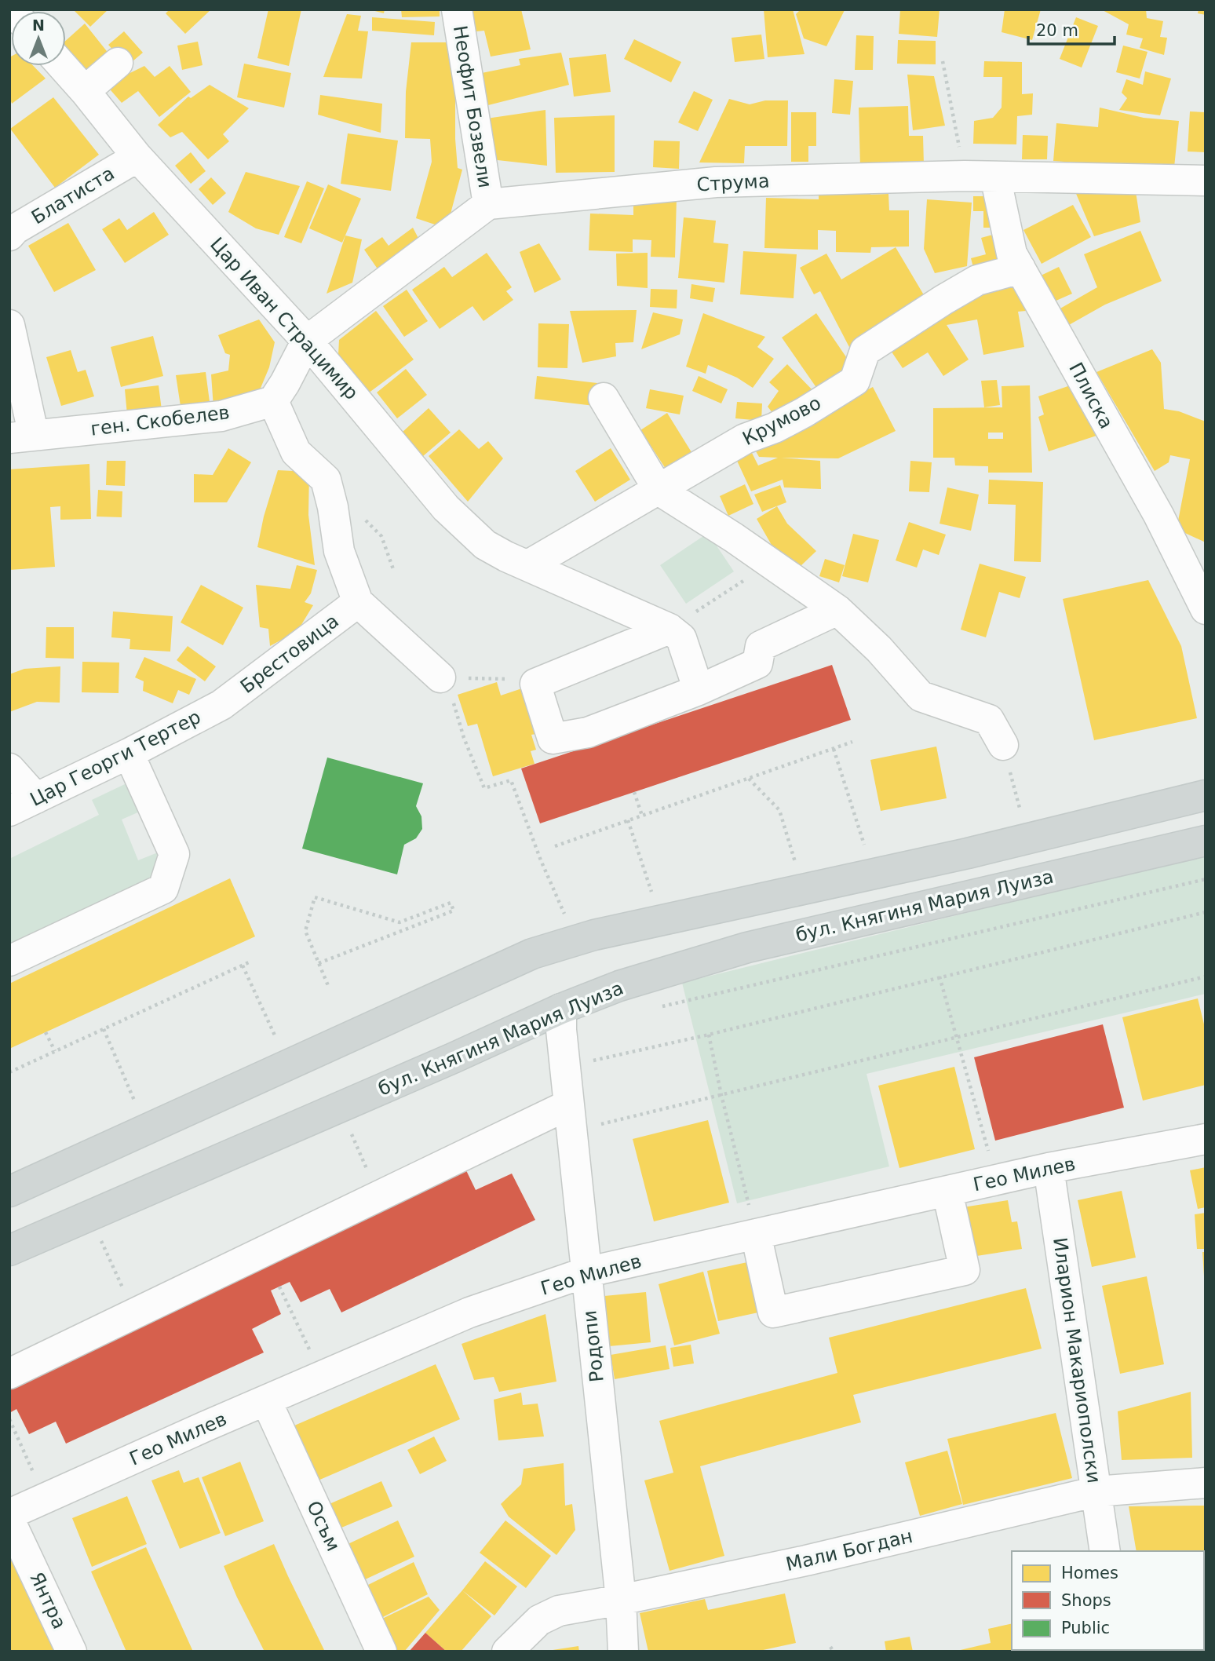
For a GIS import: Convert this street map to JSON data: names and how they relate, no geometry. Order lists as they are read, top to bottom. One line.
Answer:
{"streets":{"main road":["бул. Княгиня Мария Луиза"],"street":["Неофит Бозвели","Струма","Блатиста","Цар Иван Страцимир","Плиска","ген. Скобелев","Крумово","Брестовица","Цар Георги Тертер","Гео Милев","Родопи","Иларион Макариополски","Осъм","Мали Богдан","Янтра"]},"crossings":[["Неофит Бозвели","Струма"],["Струма","Плиска"],["Блатиста","Цар Иван Страцимир"],["Цар Иван Страцимир","Крумово"],["Плиска","Крумово"],["Брестовица","Цар Георги Тертер"],["бул. Княгиня Мария Луиза","Родопи"],["Гео Милев","Родопи"],["Гео Милев","Иларион Макариополски"],["Гео Милев","Осъм"],["Родопи","Мали Богдан"],["Иларион Макариополски","Мали Богдан"]],"legend":["Homes","Shops","Public"],"scale_bar":"20 m","north":"top"}
